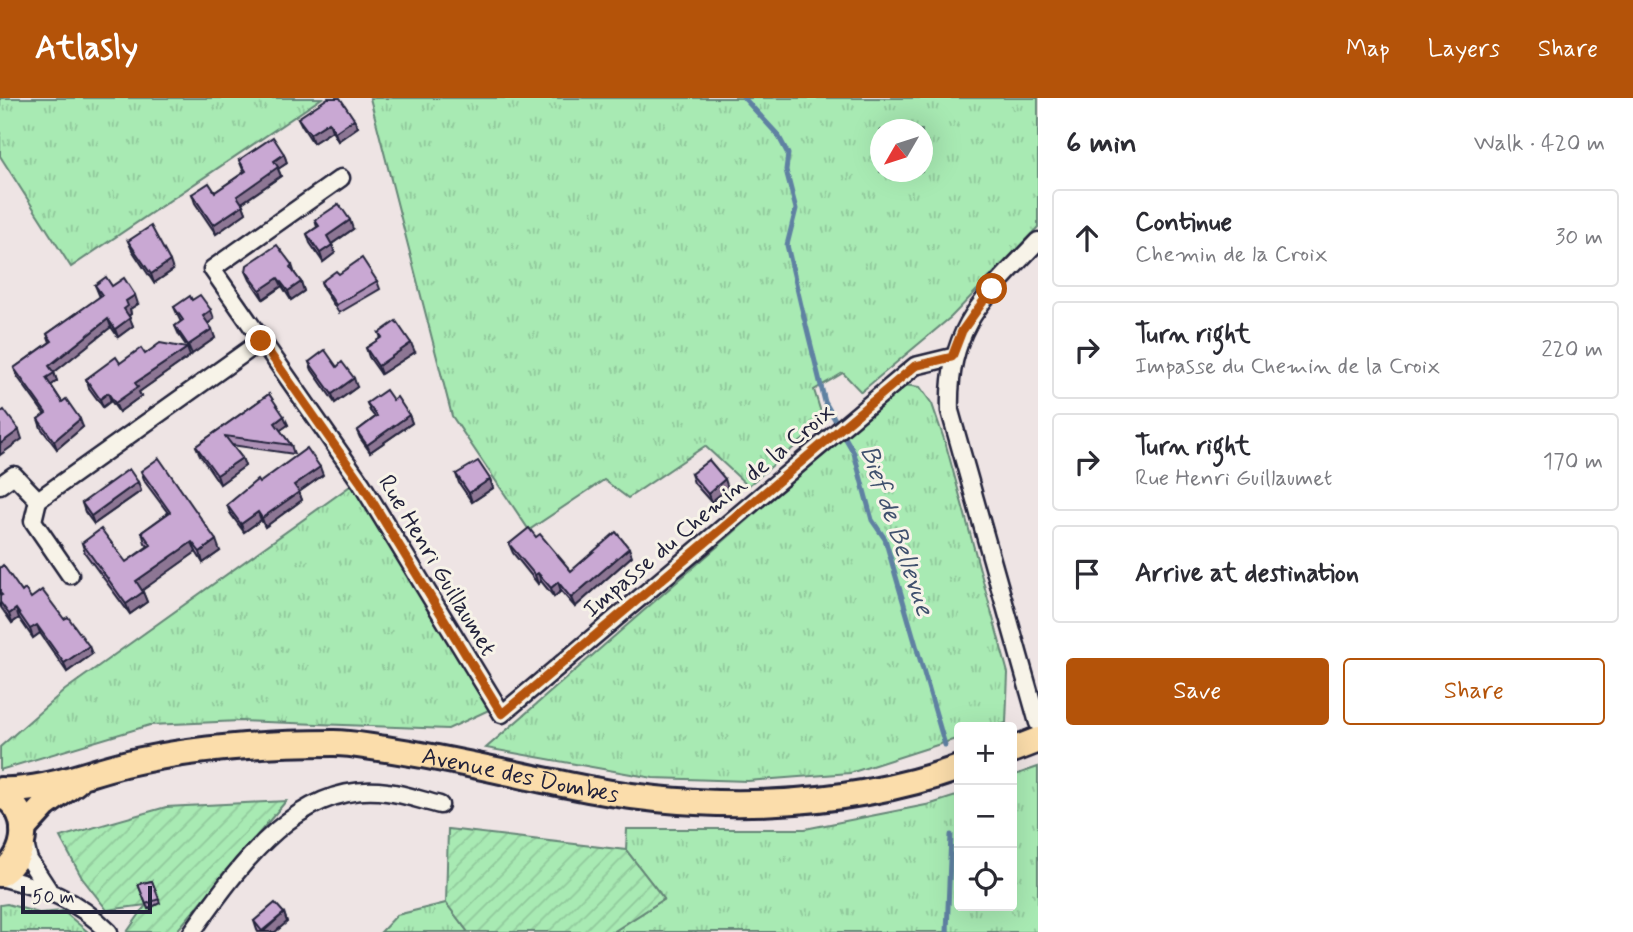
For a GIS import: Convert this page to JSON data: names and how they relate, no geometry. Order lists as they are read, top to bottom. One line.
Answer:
{"streets":{"main road":["Avenue des Dombes"],"street":["Impasse du Chemin de la Croix","Rue Henri Guillaumet"]},"crossings":[["Impasse du Chemin de la Croix","Rue Henri Guillaumet"]],"water":["Bief de Bellevue"],"scale_bar":"50 m","north":"bottom left","page":{"header":"Atlasly","nav":["Map","Layers","Share"],"heading":["6 min","Walk · 420 m"],"list":[["Continue","Chemin de la Croix","30 m"],["Turn right","Impasse du Chemin de la Croix","220 m"],["Turn right","Rue Henri Guillaumet","170 m"],"Arrive at destination"],"buttons":["Save","Share"],"map_buttons":["+","−"],"scale":"50 m"}}
